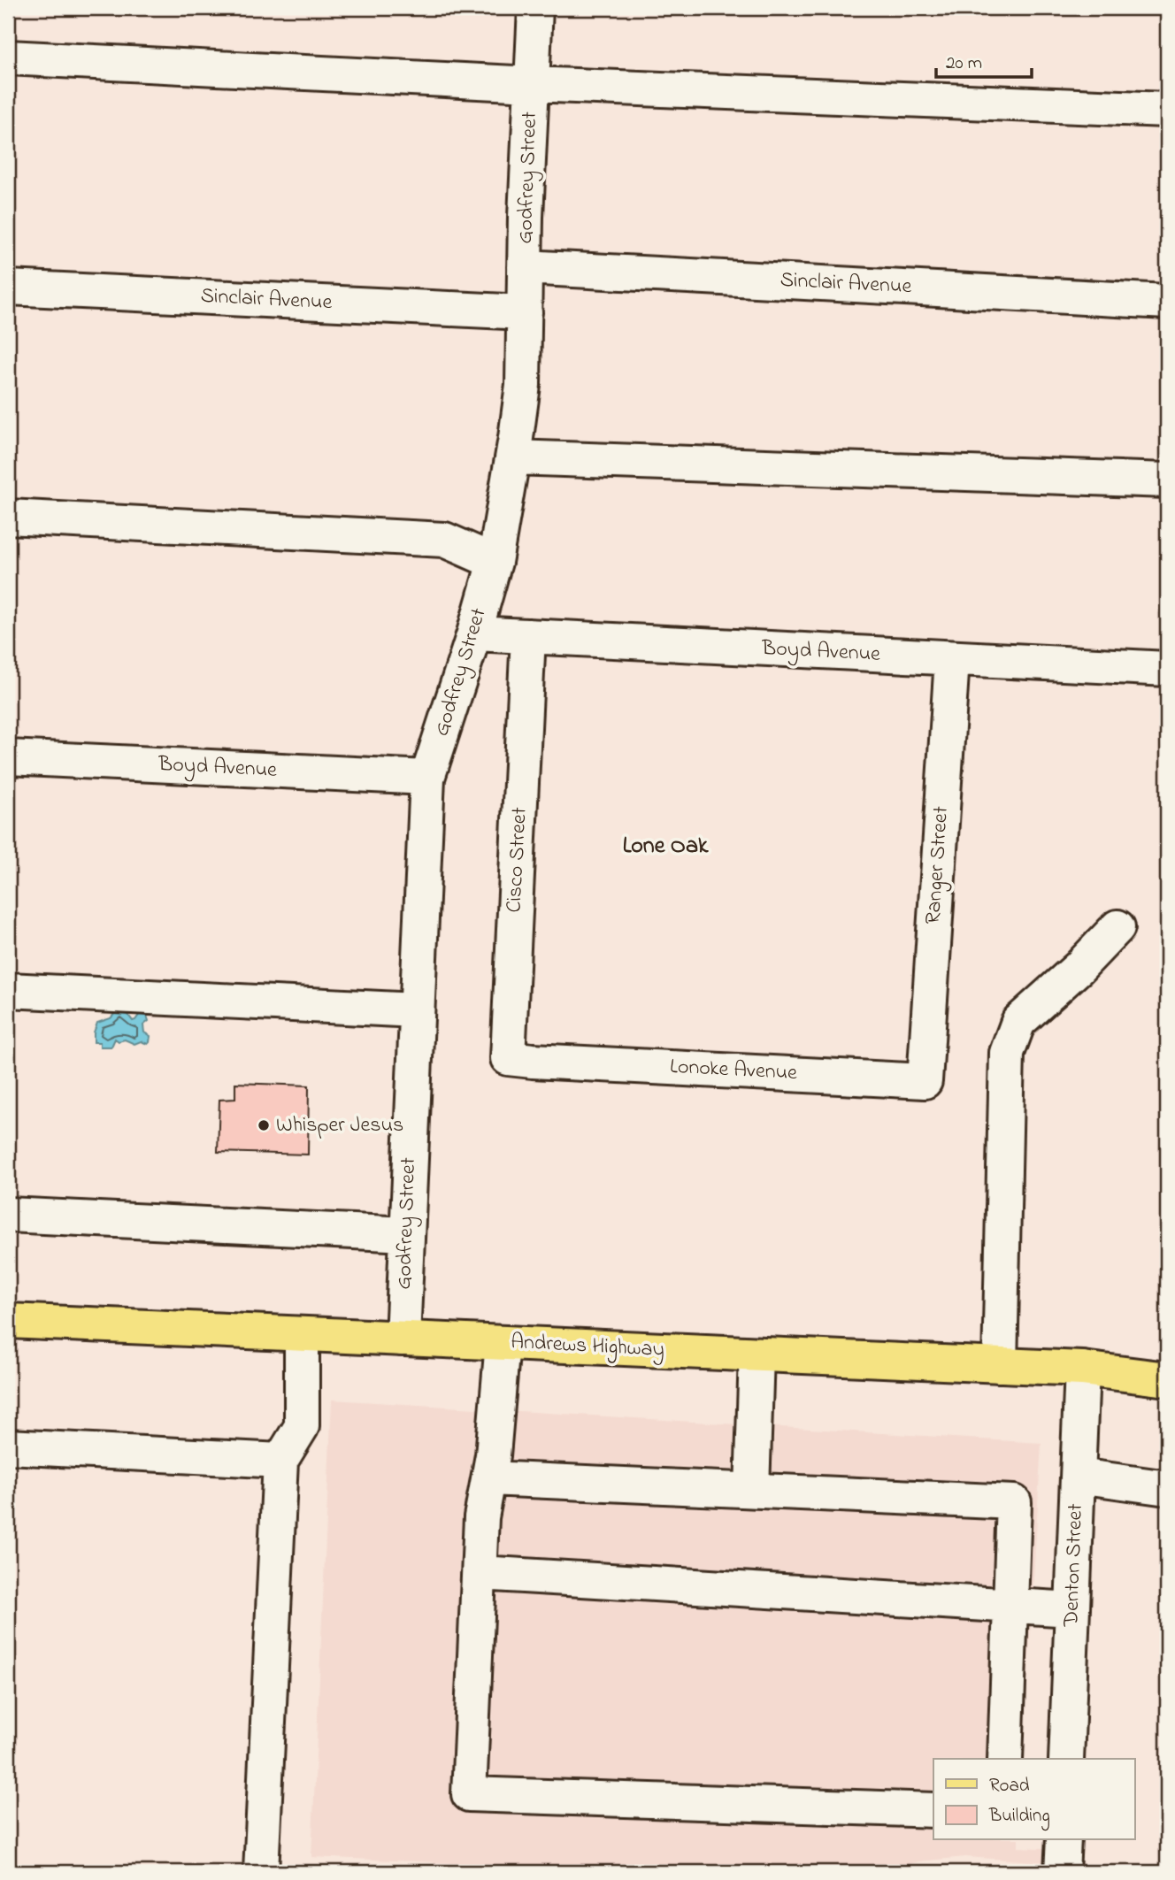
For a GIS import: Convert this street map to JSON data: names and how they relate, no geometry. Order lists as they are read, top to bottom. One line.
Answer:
{"streets":{"main road":["Andrews Highway"],"street":["Godfrey Street","Sinclair Avenue","Boyd Avenue","Cisco Street","Ranger Street","Lonoke Avenue","Denton Street"]},"crossings":[["Godfrey Street","Sinclair Avenue"],["Godfrey Street","Boyd Avenue"],["Godfrey Street","Andrews Highway"],["Boyd Avenue","Cisco Street"],["Boyd Avenue","Ranger Street"],["Cisco Street","Lonoke Avenue"],["Ranger Street","Lonoke Avenue"],["Andrews Highway","Denton Street"]],"districts":["Lone Oak"],"places":["Whisper Jesus"],"legend":["Road","Building"],"scale_bar":"20 m"}
